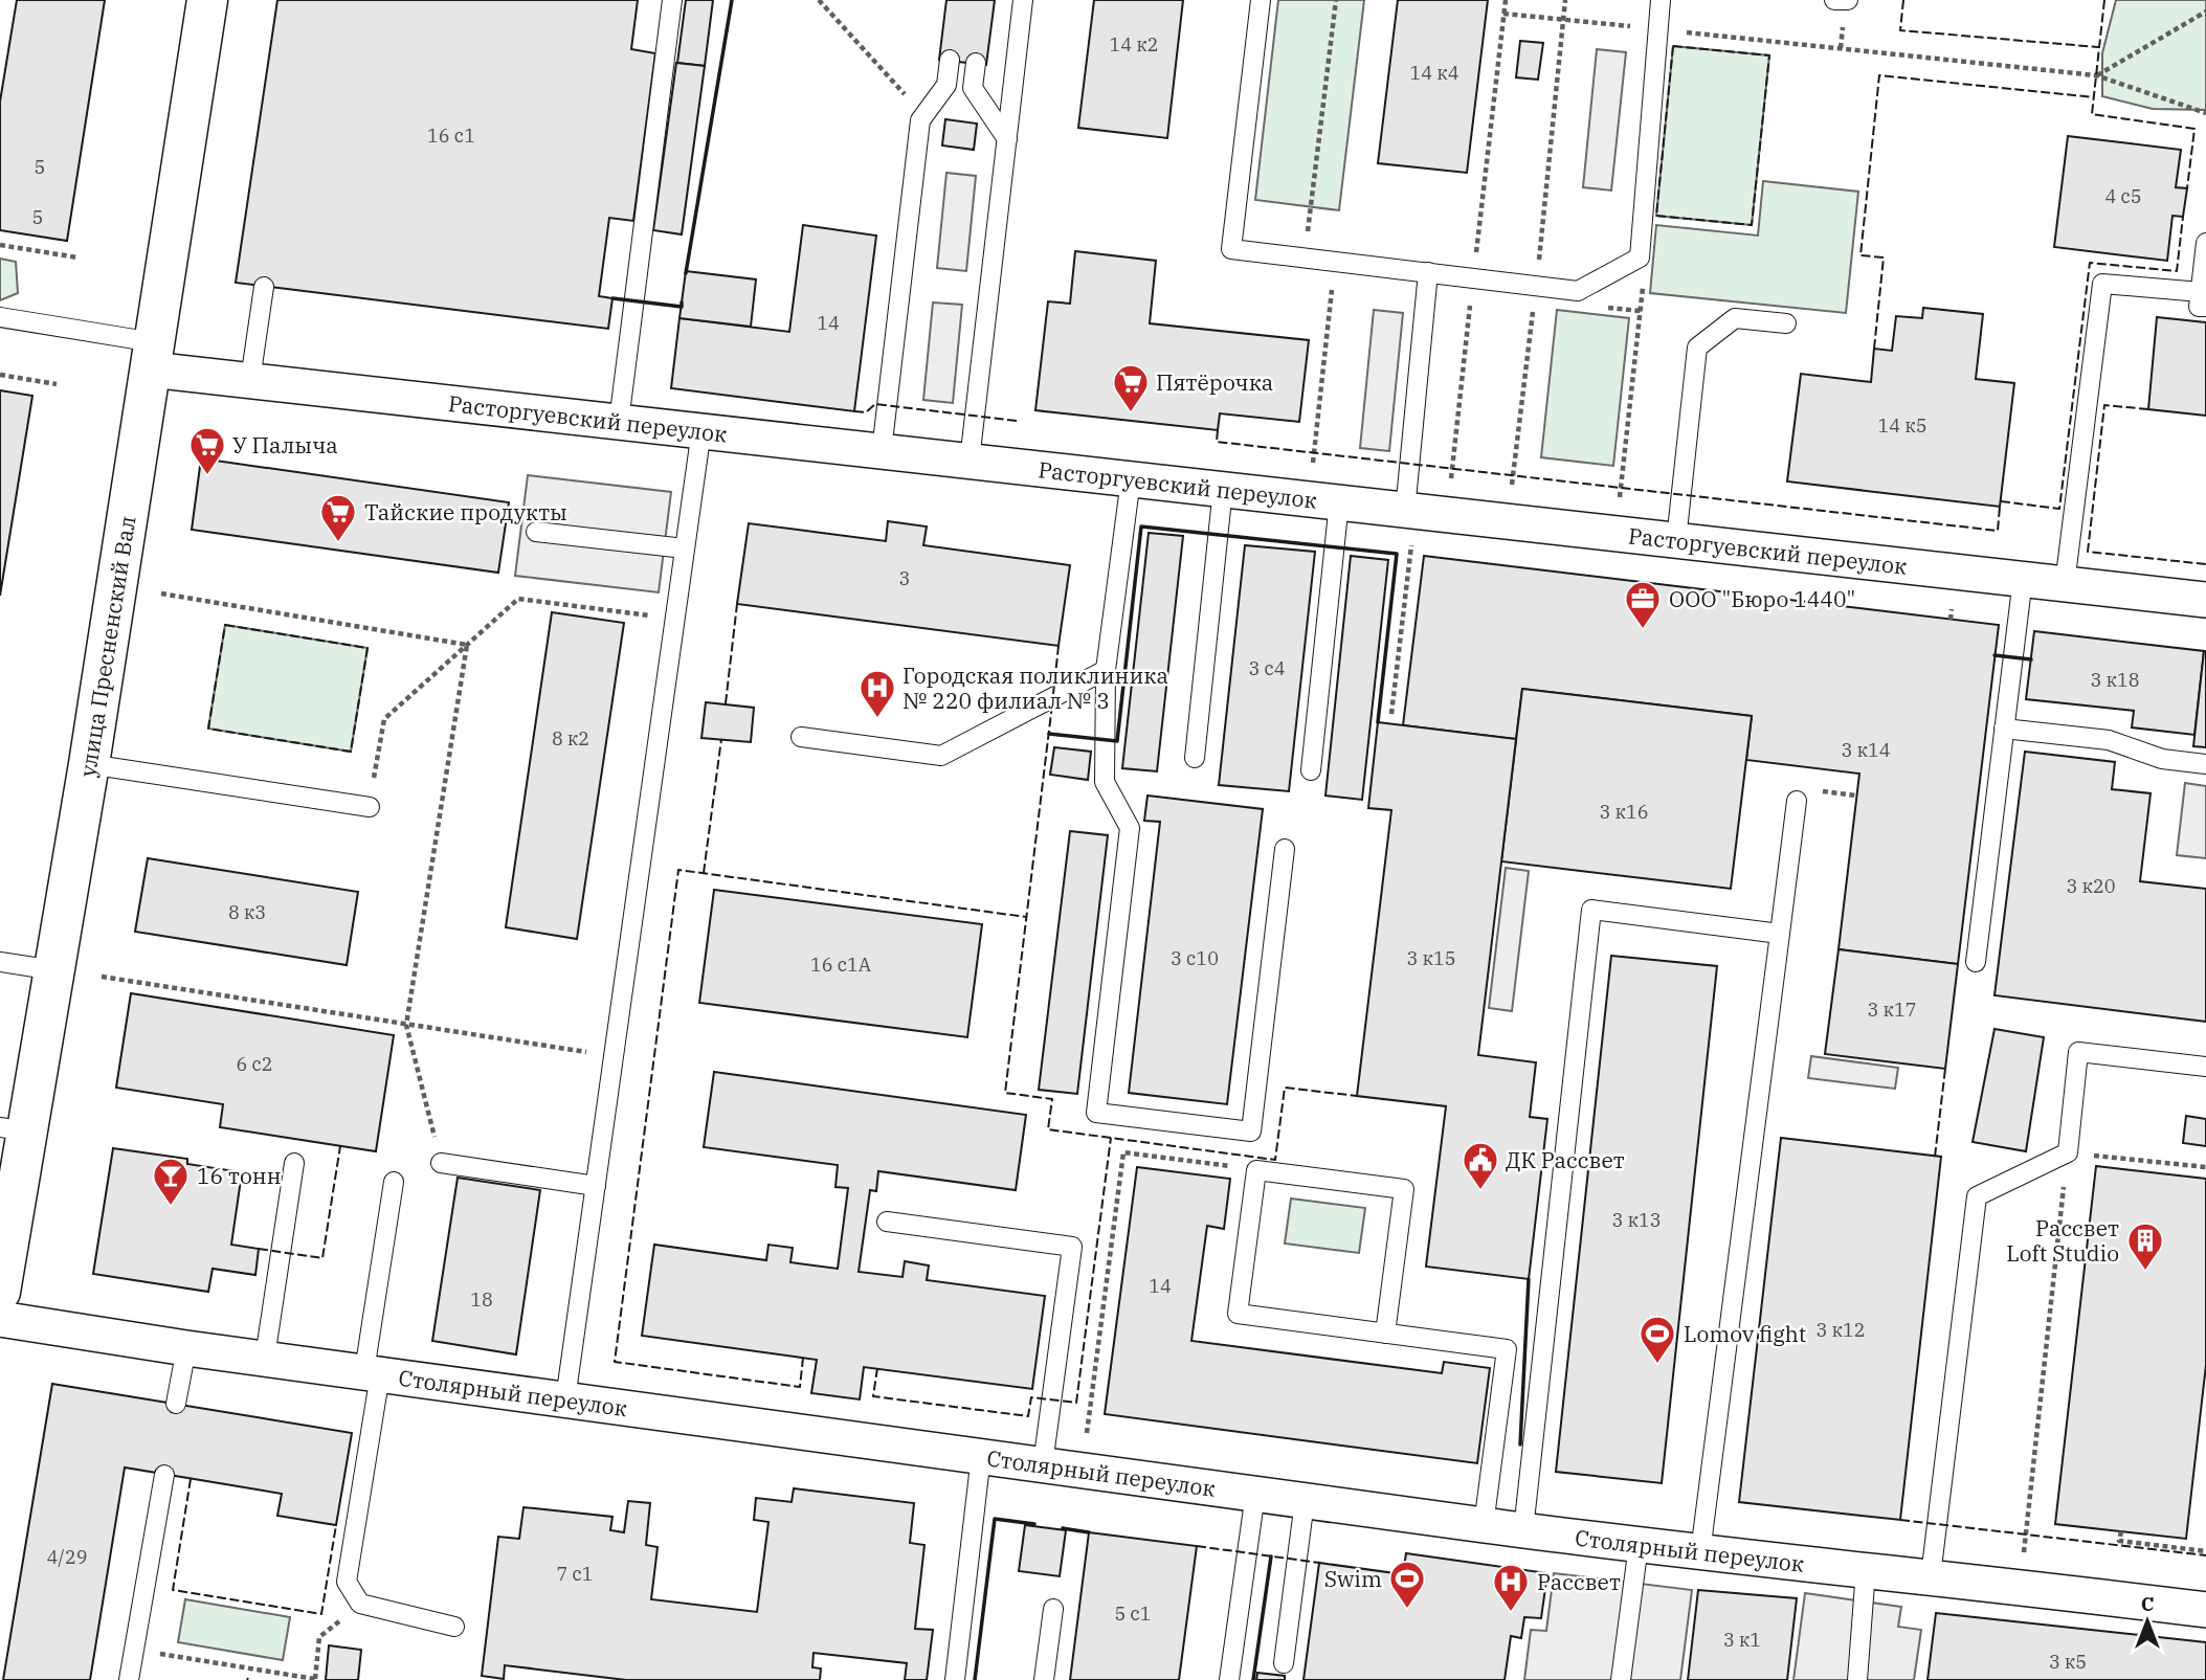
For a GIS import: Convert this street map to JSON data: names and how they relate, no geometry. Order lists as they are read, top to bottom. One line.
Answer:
{"streets":{"main road":["улица Пресненский Вал"],"street":["Расторгуевский переулок","Столярный переулок"]},"crossings":[["Расторгуевский переулок","улица Пресненский Вал"]],"places":{"supermarket":["Пятёрочка","У Палыча","Тайские продукты"],"office":["ООО \"Бюро 1440\""],"hospital":["Городская поликлиника № 220 филиал № 3","Рассвет"],"public building":["ДК Рассвет"],"bar":["16 тонн"],"building":["Рассвет Loft Studio"],"sports":["Lomov fight","Swim"]},"house_numbers":["14 к2","14 к4","16 с1","5","4 с5","5","14","14 к5","3","3 с4","3 к18","8 к2","3 к14","3 к16","3 к20","8 к3","3 с10","3 к15","16 c1A","3 к17","6 с2","3 к13","14","18","3 к12","4/29","7 с1","5 с1","3 к1","3 к5"],"north":"top"}
